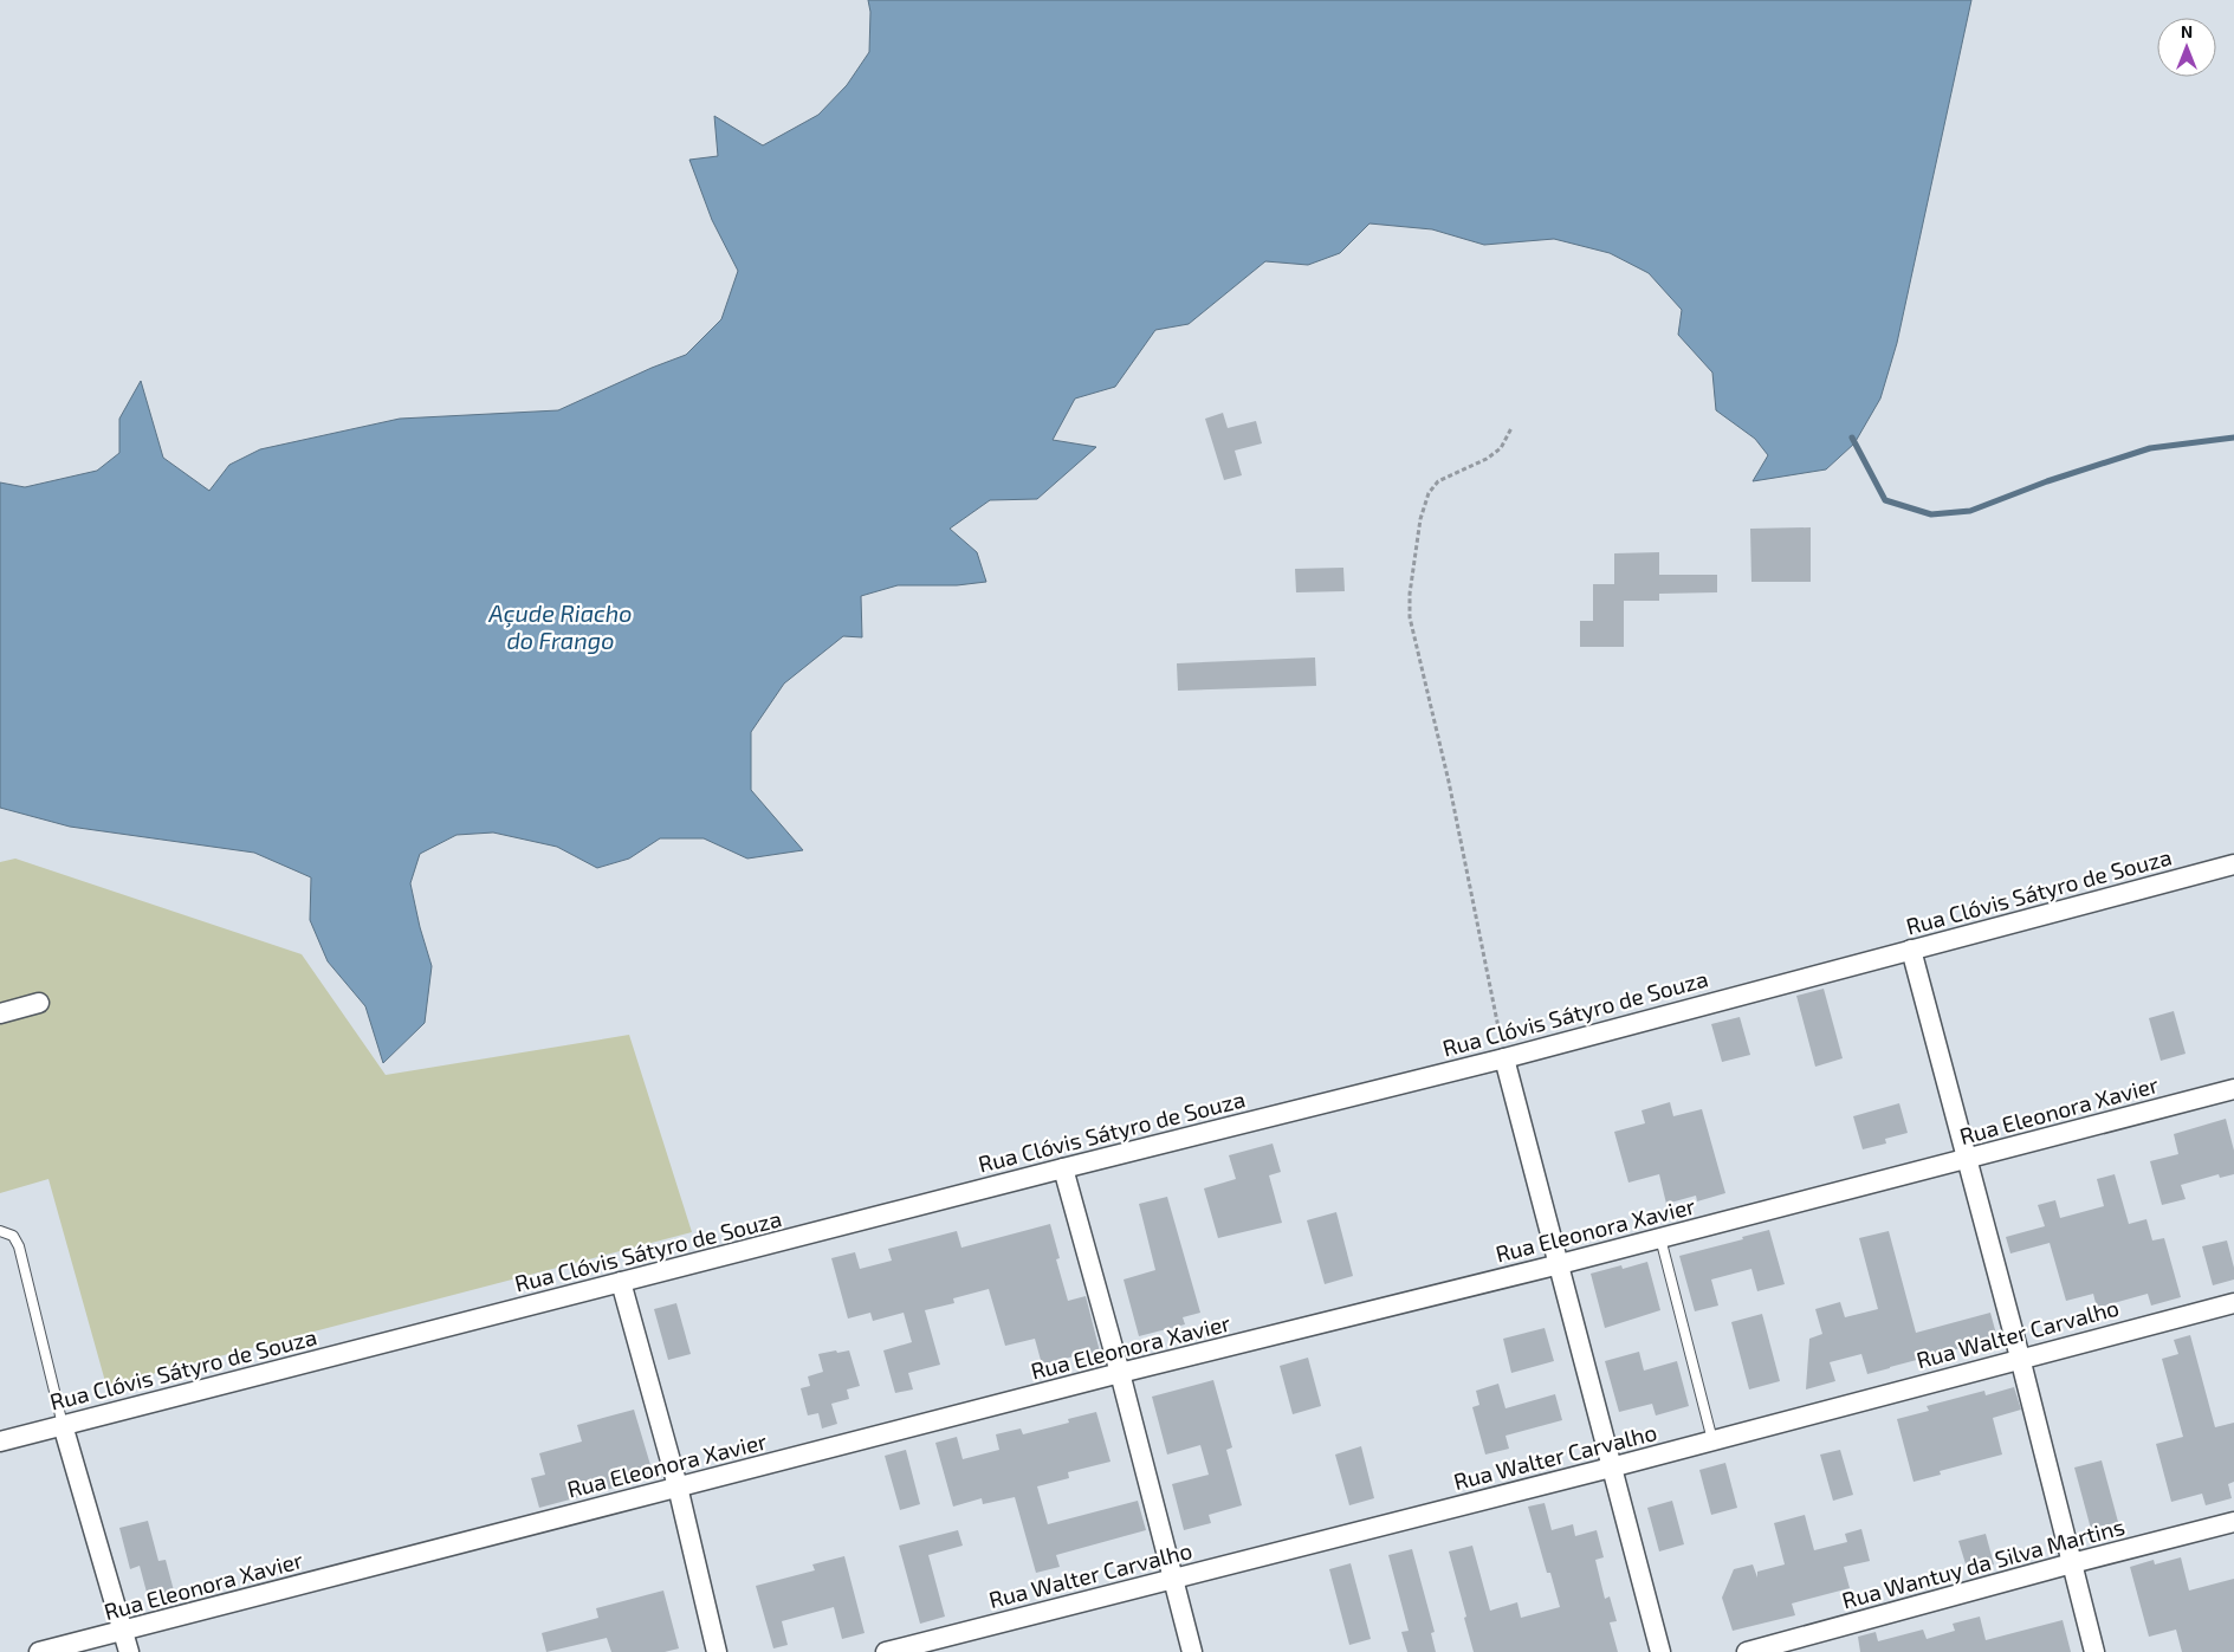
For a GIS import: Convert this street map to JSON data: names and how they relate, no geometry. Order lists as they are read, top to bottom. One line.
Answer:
{"streets":{"street":["Rua Clóvis Sátyro de Souza","Rua Eleonora Xavier","Rua Walter Carvalho","Rua Wantuy da Silva Martins"]},"water":["Açude Riacho do Frango"],"north":"top"}
